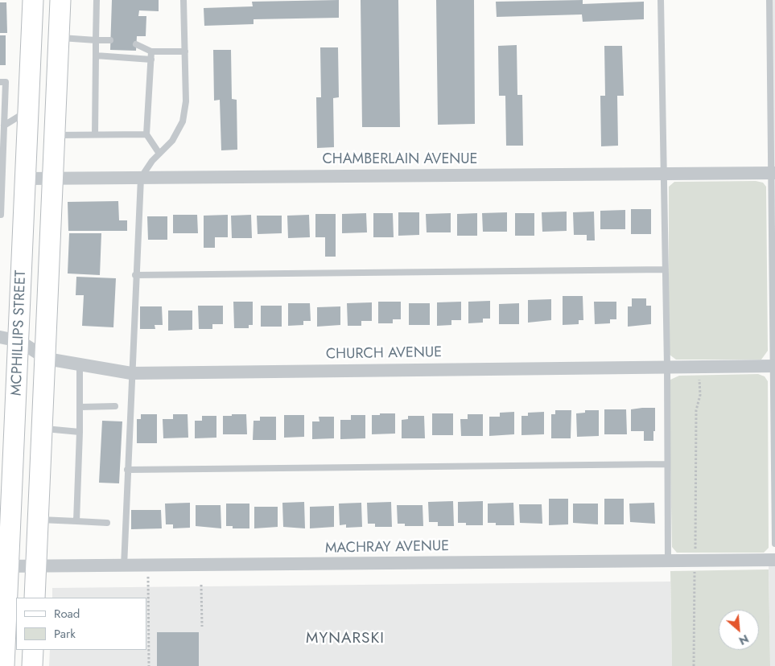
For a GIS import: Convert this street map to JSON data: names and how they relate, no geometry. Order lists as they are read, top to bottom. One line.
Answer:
{"streets":{"main road":["MCPHILLIPS STREET"],"street":["CHAMBERLAIN AVENUE","CHURCH AVENUE","MACHRAY AVENUE"]},"crossings":[["CHAMBERLAIN AVENUE","MCPHILLIPS STREET"],["MCPHILLIPS STREET","CHURCH AVENUE"],["MCPHILLIPS STREET","MACHRAY AVENUE"]],"districts":["MYNARSKI"],"legend":["Road","Park"],"north":"bottom right"}
